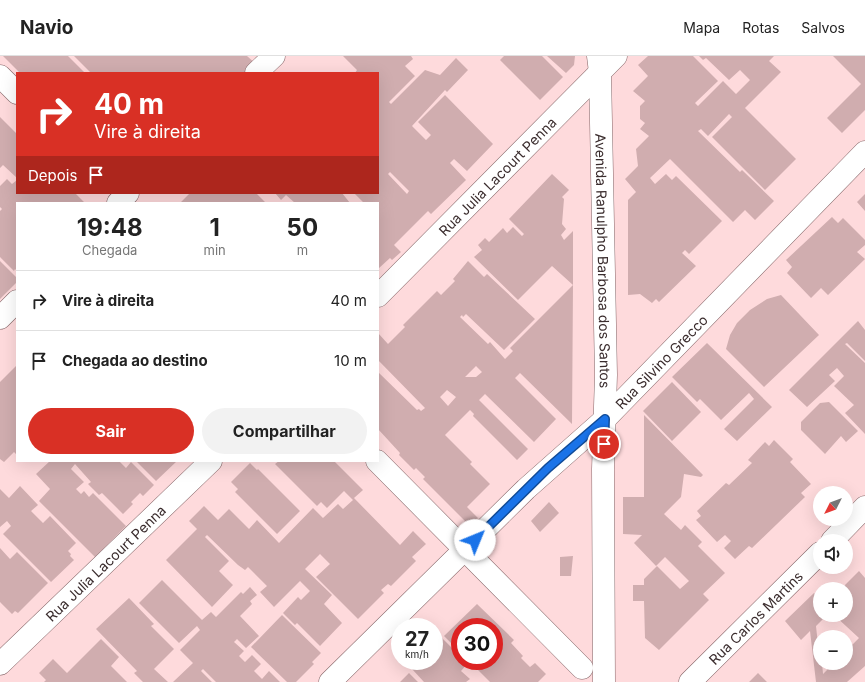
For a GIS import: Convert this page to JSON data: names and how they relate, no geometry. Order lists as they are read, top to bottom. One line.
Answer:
{"streets":{"street":["Rua Julia Lacourt Penna","Avenida Ranulpho Barbosa dos Santos","Rua Silvino Grecco","Rua Carlos Martins"]},"crossings":[["Rua Julia Lacourt Penna","Avenida Ranulpho Barbosa dos Santos"],["Avenida Ranulpho Barbosa dos Santos","Rua Silvino Grecco"]],"north":"bottom left","page":{"header":"Navio","nav":["Mapa","Rotas","Salvos"],"turn":["40 m","Vire à direita"],"then":"Depois","eta":["19:48","Chegada","1","min","50","m"],"list":[{"name":"Vire à direita","value":"40 m"},{"name":"Chegada ao destino","value":"10 m"}],"buttons":["Sair","Compartilhar"],"map_buttons":["+","−"],"speed":"27 km/h","limit":"30"}}
